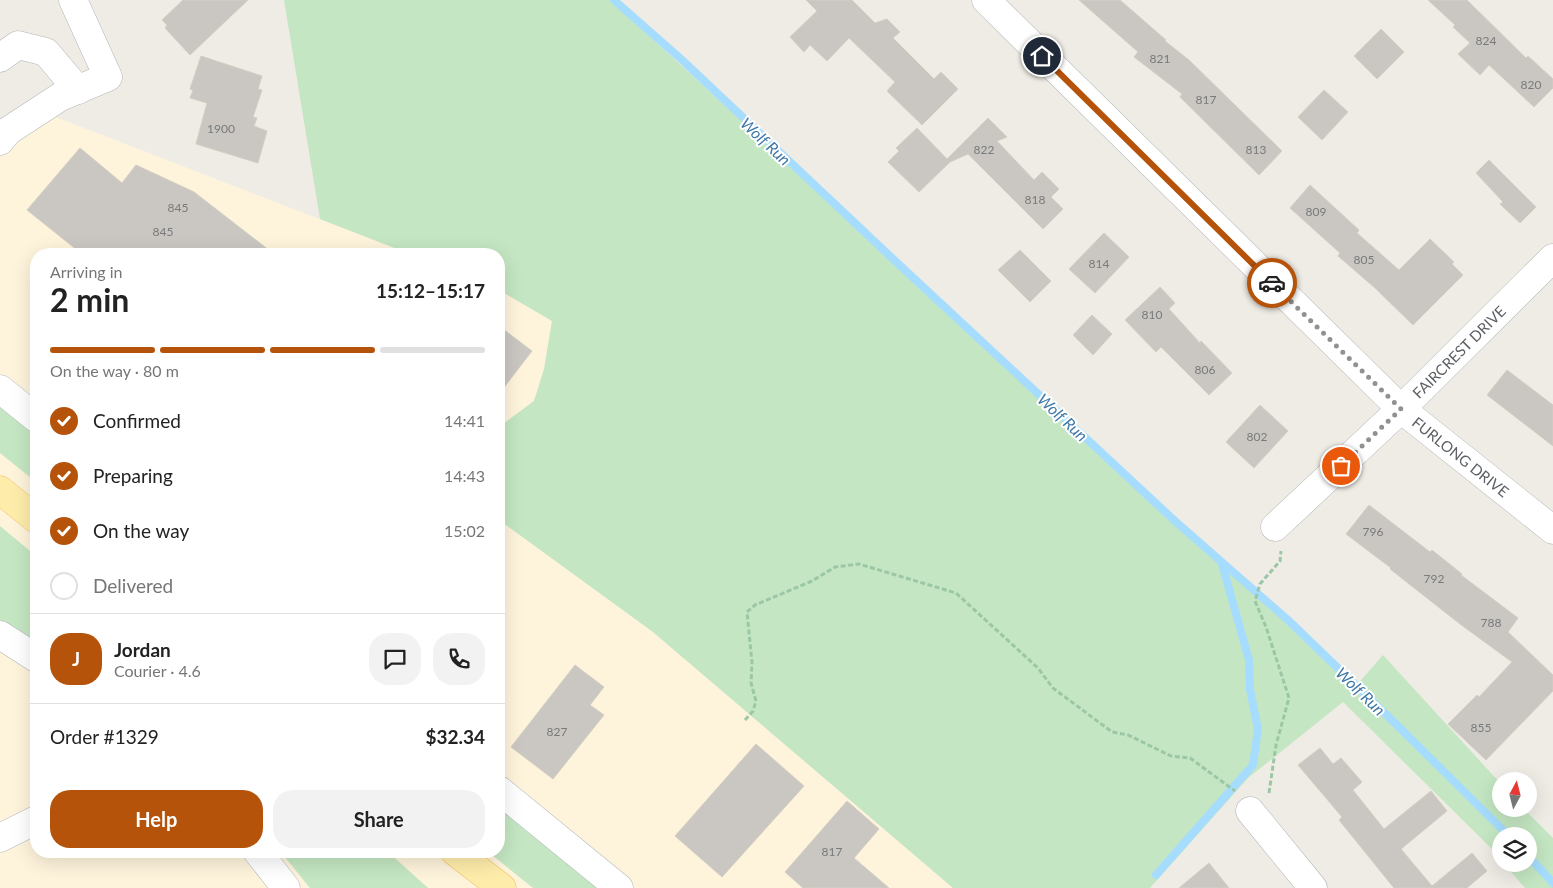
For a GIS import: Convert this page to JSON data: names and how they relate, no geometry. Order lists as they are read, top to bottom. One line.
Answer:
{"streets":{"street":["FAIRCREST DRIVE","FURLONG DRIVE"]},"crossings":[["FAIRCREST DRIVE","FURLONG DRIVE"]],"water":["Wolf Run"],"house_numbers":["824","821","820","817","1900","822","813","818","845","809","845","805","814","810","806","802","796","792","788","855","827","817"],"north":"top","page":{"heading":["2 min","Arriving in","15:12–15:17"],"panel":["Jordan","Courier · 4.6","Order #1329","$32.34"],"bar":"On the way · 80 m","list":[["Confirmed","14:41"],["Preparing","14:43"],["On the way","15:02"],"Delivered"],"round":"J","buttons":["Help","Share"]}}
